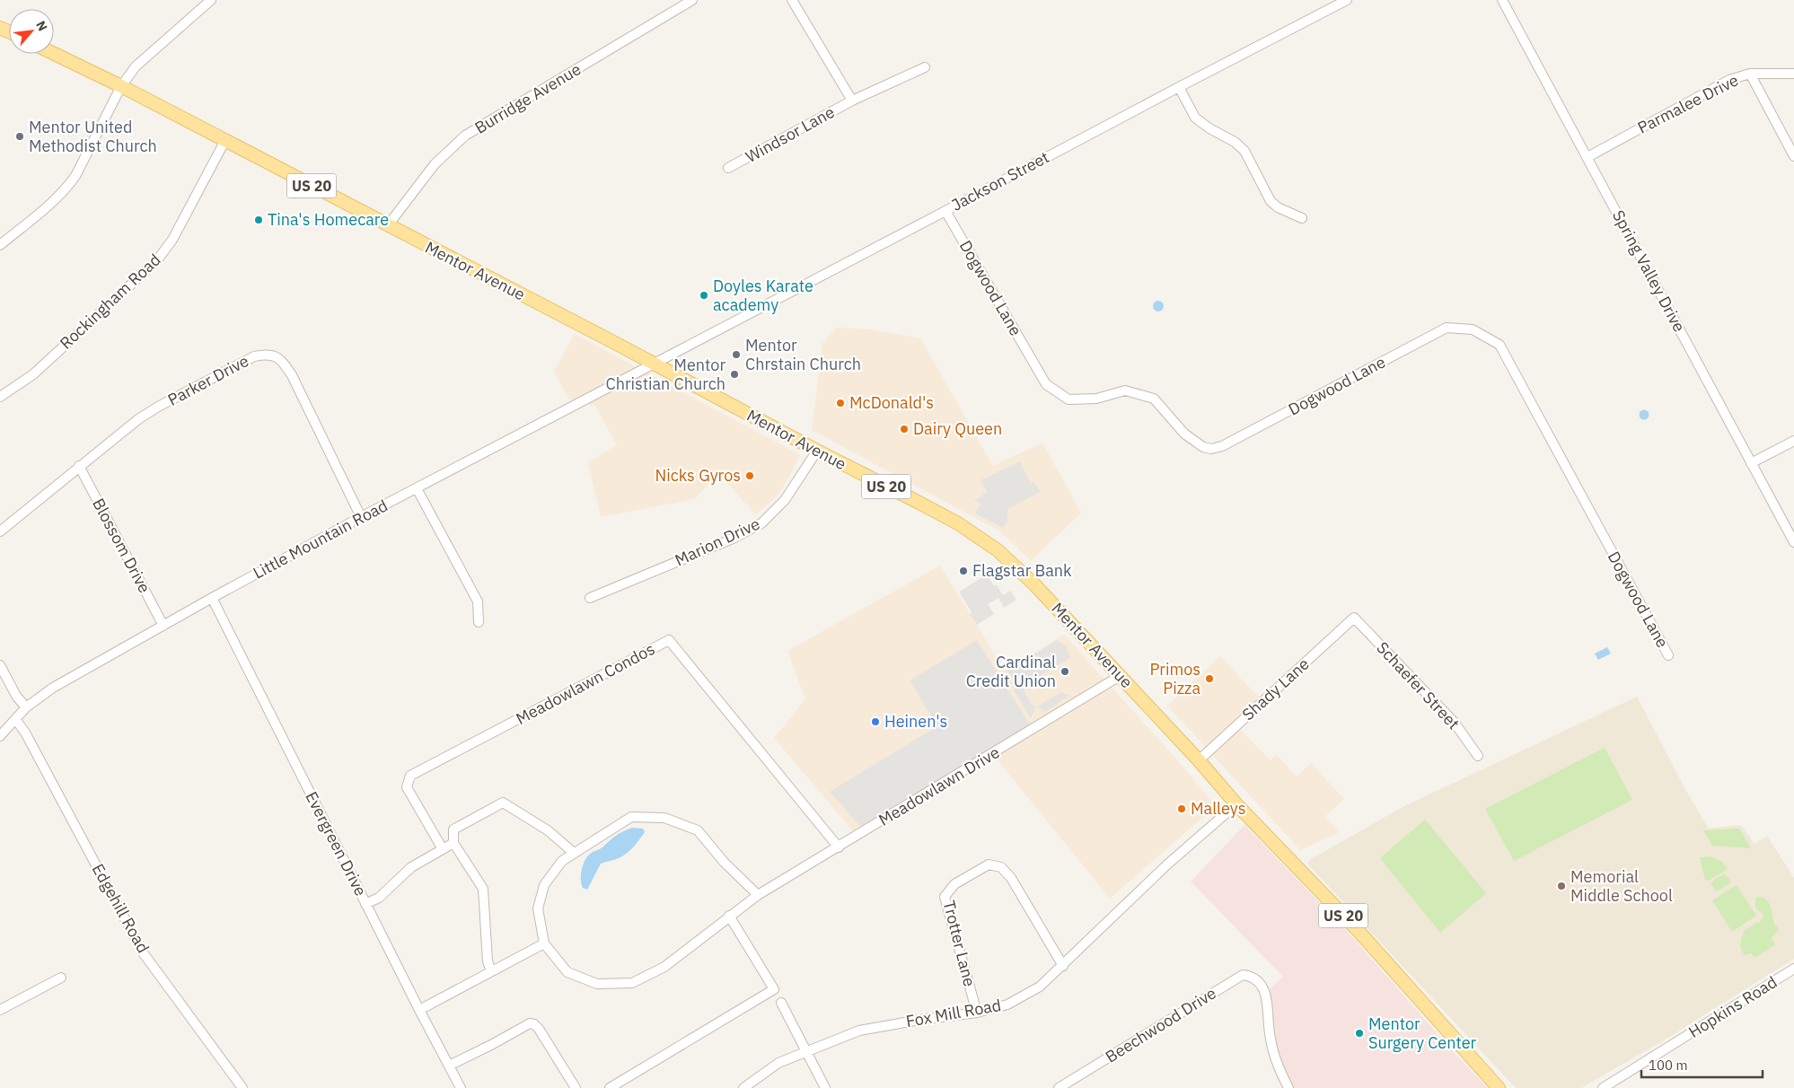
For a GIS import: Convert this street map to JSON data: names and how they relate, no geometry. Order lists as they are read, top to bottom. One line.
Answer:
{"streets":{"main road":["US 20","Mentor Avenue"],"street":["Burridge Avenue","Parmalee Drive","Windsor Lane","Jackson Street","Spring Valley Drive","Dogwood Lane","Rockingham Road","Parker Drive","Little Mountain Road","Marion Drive","Blossom Drive","Meadowlawn Condos","Schaefer Street","Shady Lane","Meadowlawn Drive","Evergreen Drive","Edgehill Road","Trotter Lane","Hopkins Road","Fox Mill Road","Beechwood Drive"]},"crossings":[["Burridge Avenue","Mentor Avenue"],["Parmalee Drive","Spring Valley Drive"],["Jackson Street","Mentor Avenue"],["Jackson Street","Dogwood Lane"],["Jackson Street","Little Mountain Road"],["Mentor Avenue","Rockingham Road"],["Mentor Avenue","Little Mountain Road"],["Mentor Avenue","Marion Drive"],["Mentor Avenue","Shady Lane"],["Mentor Avenue","Meadowlawn Drive"],["Mentor Avenue","Fox Mill Road"],["Parker Drive","Little Mountain Road"],["Parker Drive","Blossom Drive"],["Little Mountain Road","Blossom Drive"],["Little Mountain Road","Evergreen Drive"],["Little Mountain Road","Edgehill Road"],["Meadowlawn Condos","Meadowlawn Drive"],["Schaefer Street","Shady Lane"],["Trotter Lane","Fox Mill Road"]],"places":["Mentor United Methodist Church","Tina's Homecare","Doyles Karate academy","Mentor Chrstain Church","Mentor Christian Church","McDonald's","Dairy Queen","Nicks Gyros","Flagstar Bank","Cardinal Credit Union","Primos Pizza","Heinen's","Malleys","Memorial Middle School","Mentor Surgery Center"],"scale_bar":"100 m","north":"top right"}
